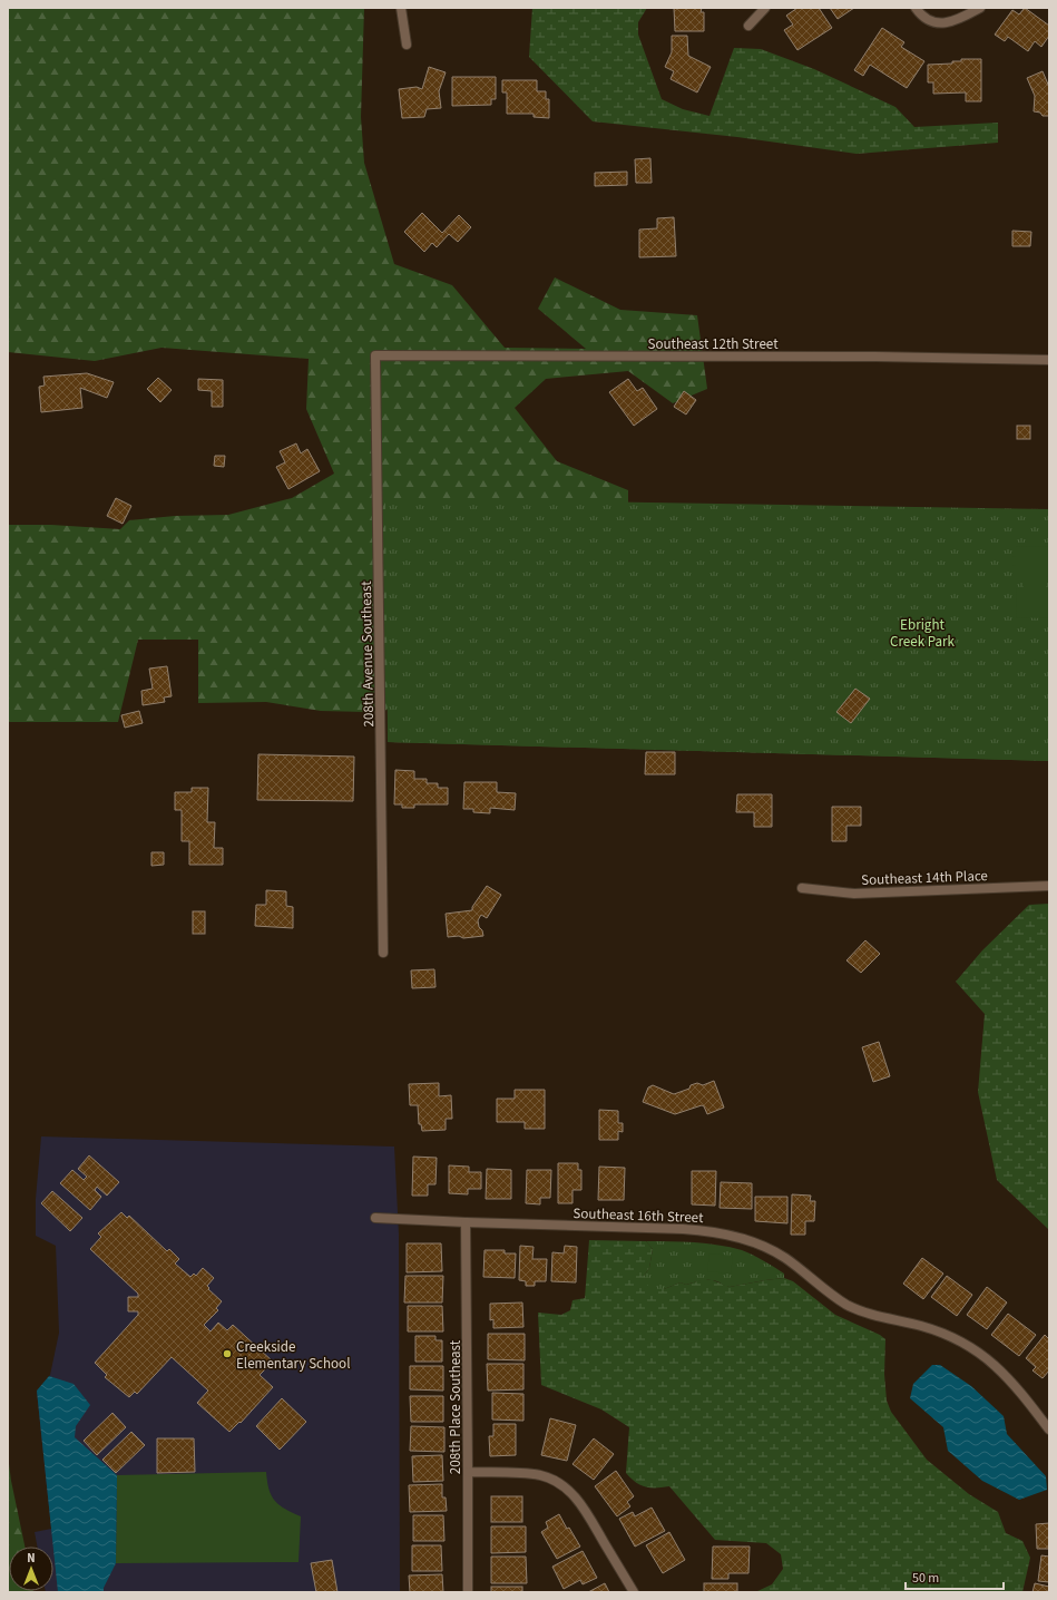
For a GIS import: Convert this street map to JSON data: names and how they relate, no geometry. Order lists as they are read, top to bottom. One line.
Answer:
{"streets":{"street":["Southeast 12th Street","208th Avenue Southeast","Southeast 14th Place","Southeast 16th Street","208th Place Southeast"]},"crossings":[["Southeast 12th Street","208th Avenue Southeast"],["Southeast 16th Street","208th Place Southeast"]],"parks":["Ebright Creek Park"],"places":["Creekside Elementary School"],"scale_bar":"50 m","north":"top"}
